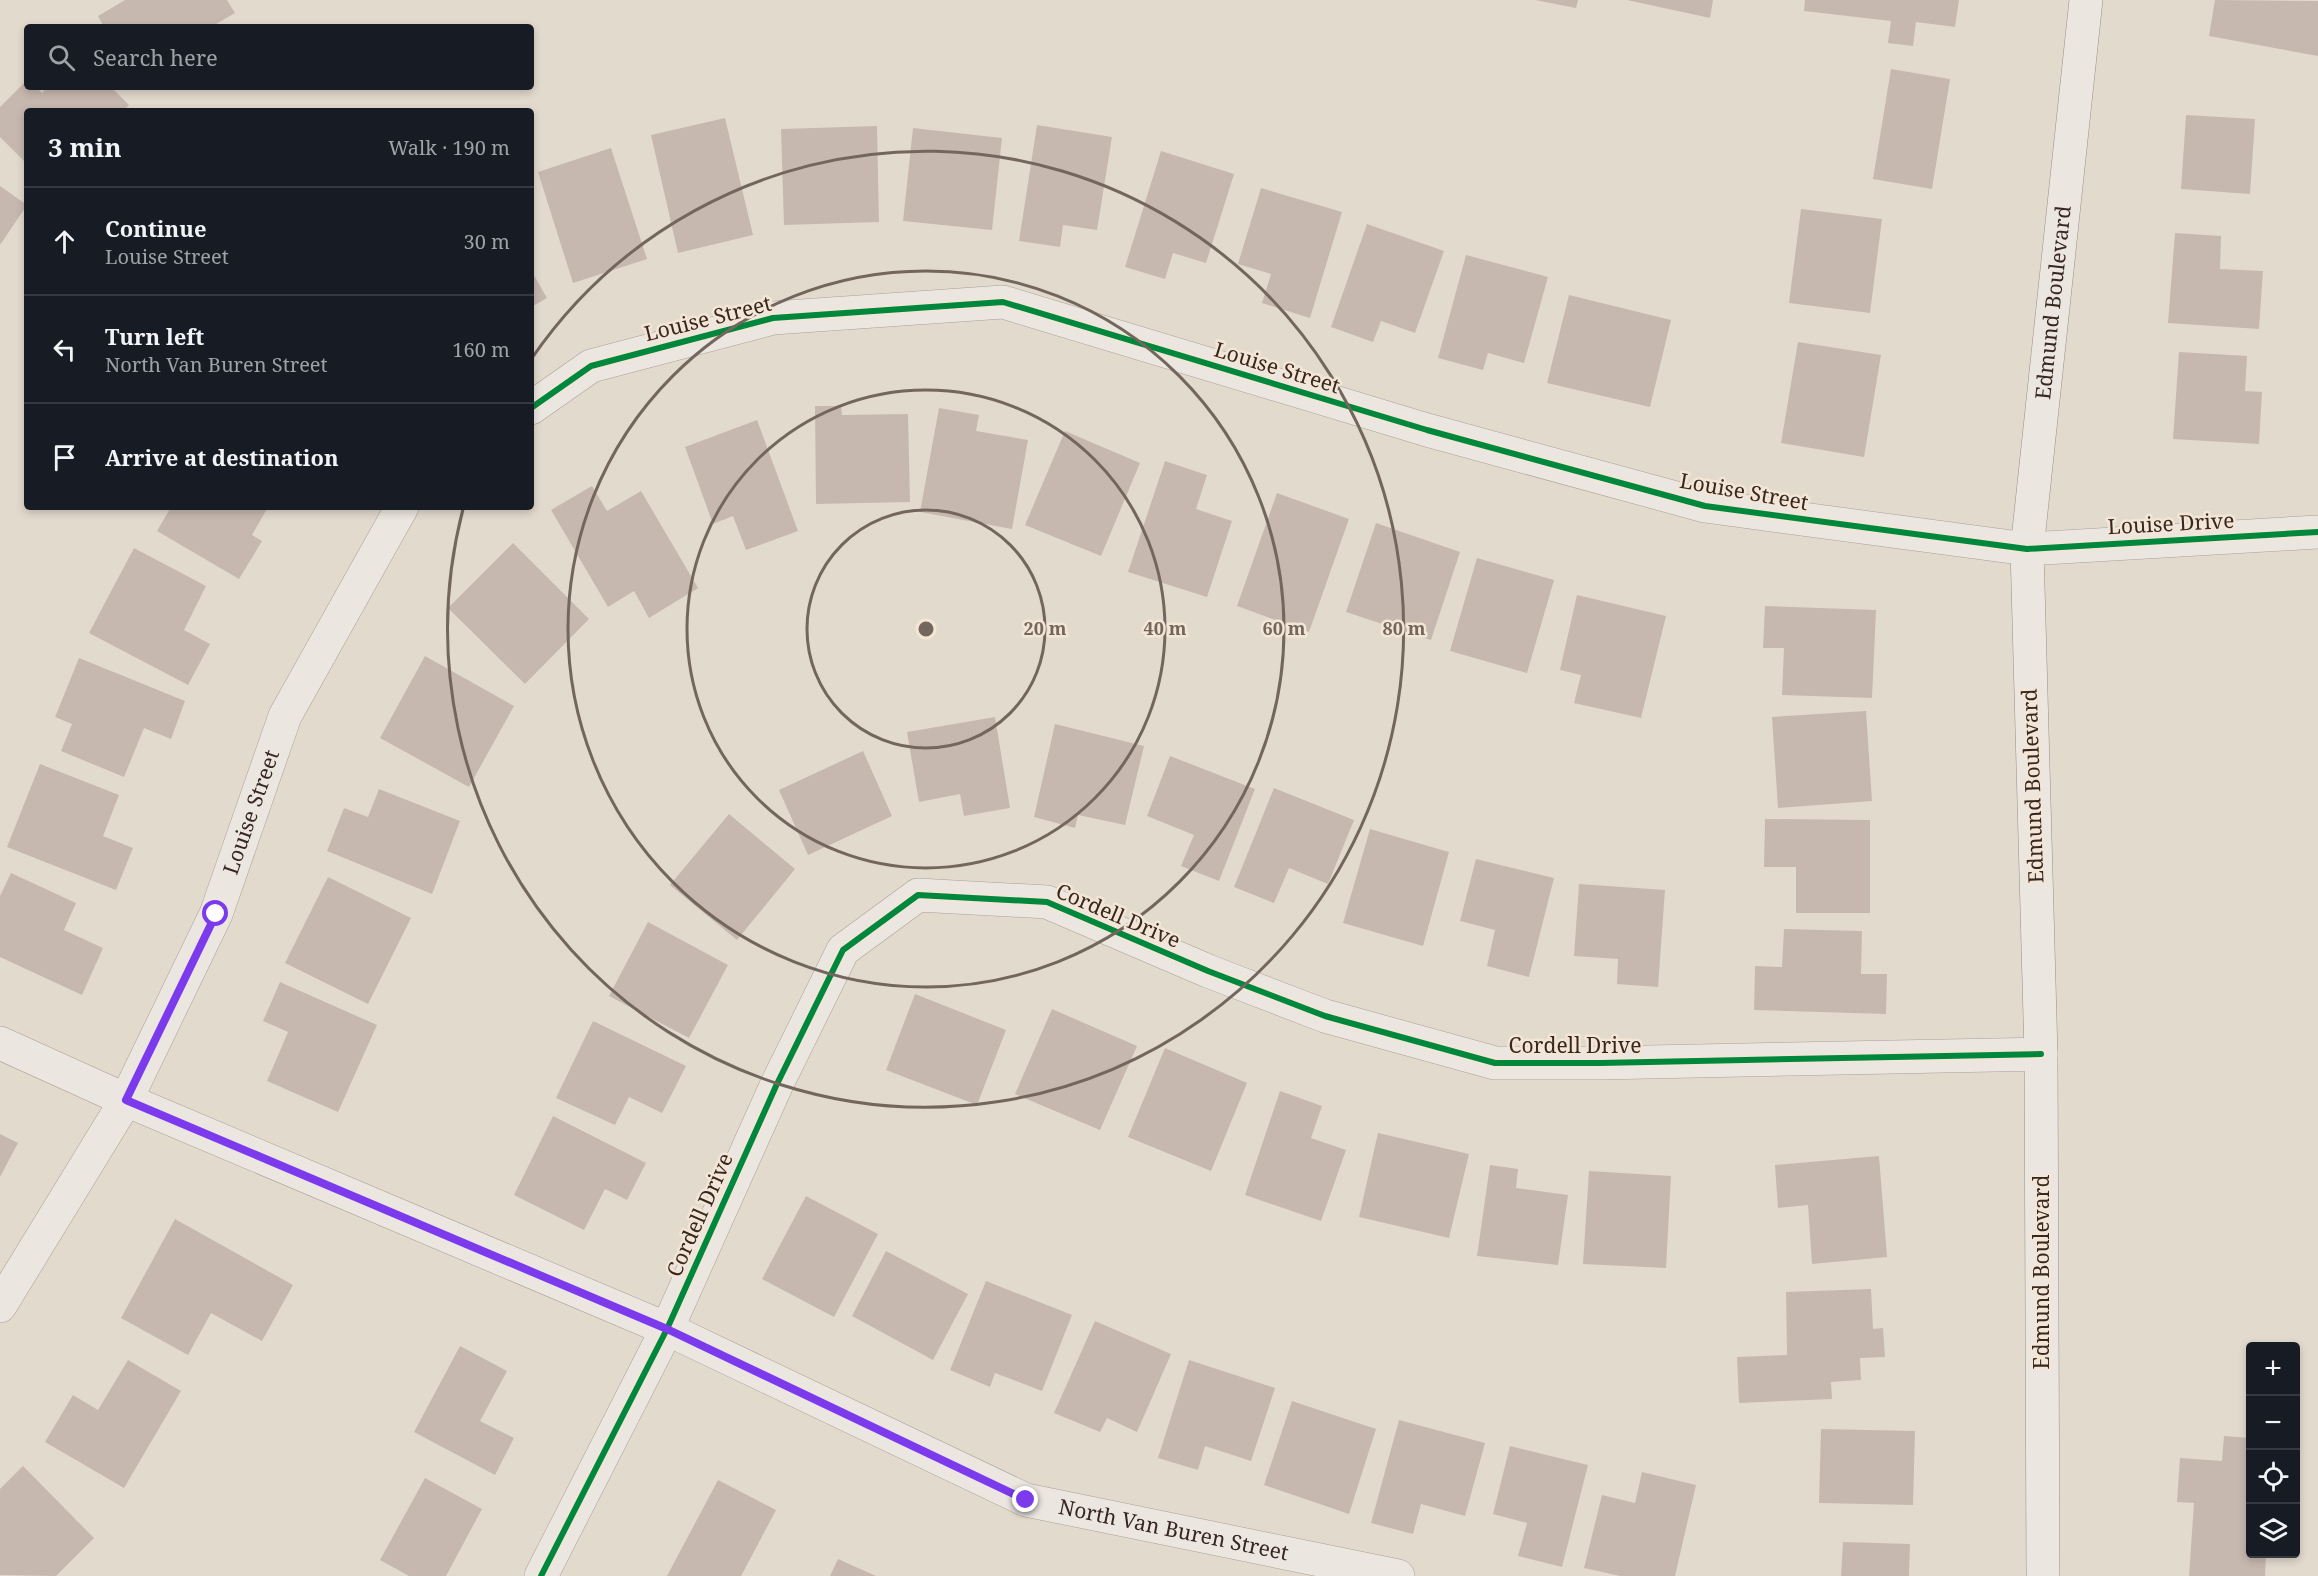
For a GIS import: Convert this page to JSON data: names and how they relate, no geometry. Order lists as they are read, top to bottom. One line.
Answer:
{"streets":{"street":["Edmund Boulevard","Louise Street","Louise Drive","Cordell Drive","North Van Buren Street"]},"crossings":[["Edmund Boulevard","Louise Street"],["Edmund Boulevard","Louise Drive"],["Edmund Boulevard","Cordell Drive"],["Louise Street","Louise Drive"],["Louise Street","North Van Buren Street"],["Cordell Drive","North Van Buren Street"]],"page":{"search":"Search here","heading":["3 min","Walk · 190 m"],"list":[["Continue","Louise Street","30 m"],["Turn left","North Van Buren Street","160 m"],"Arrive at destination"],"map_buttons":["+","−"]},"rings":["20 m","40 m","60 m","80 m"]}
